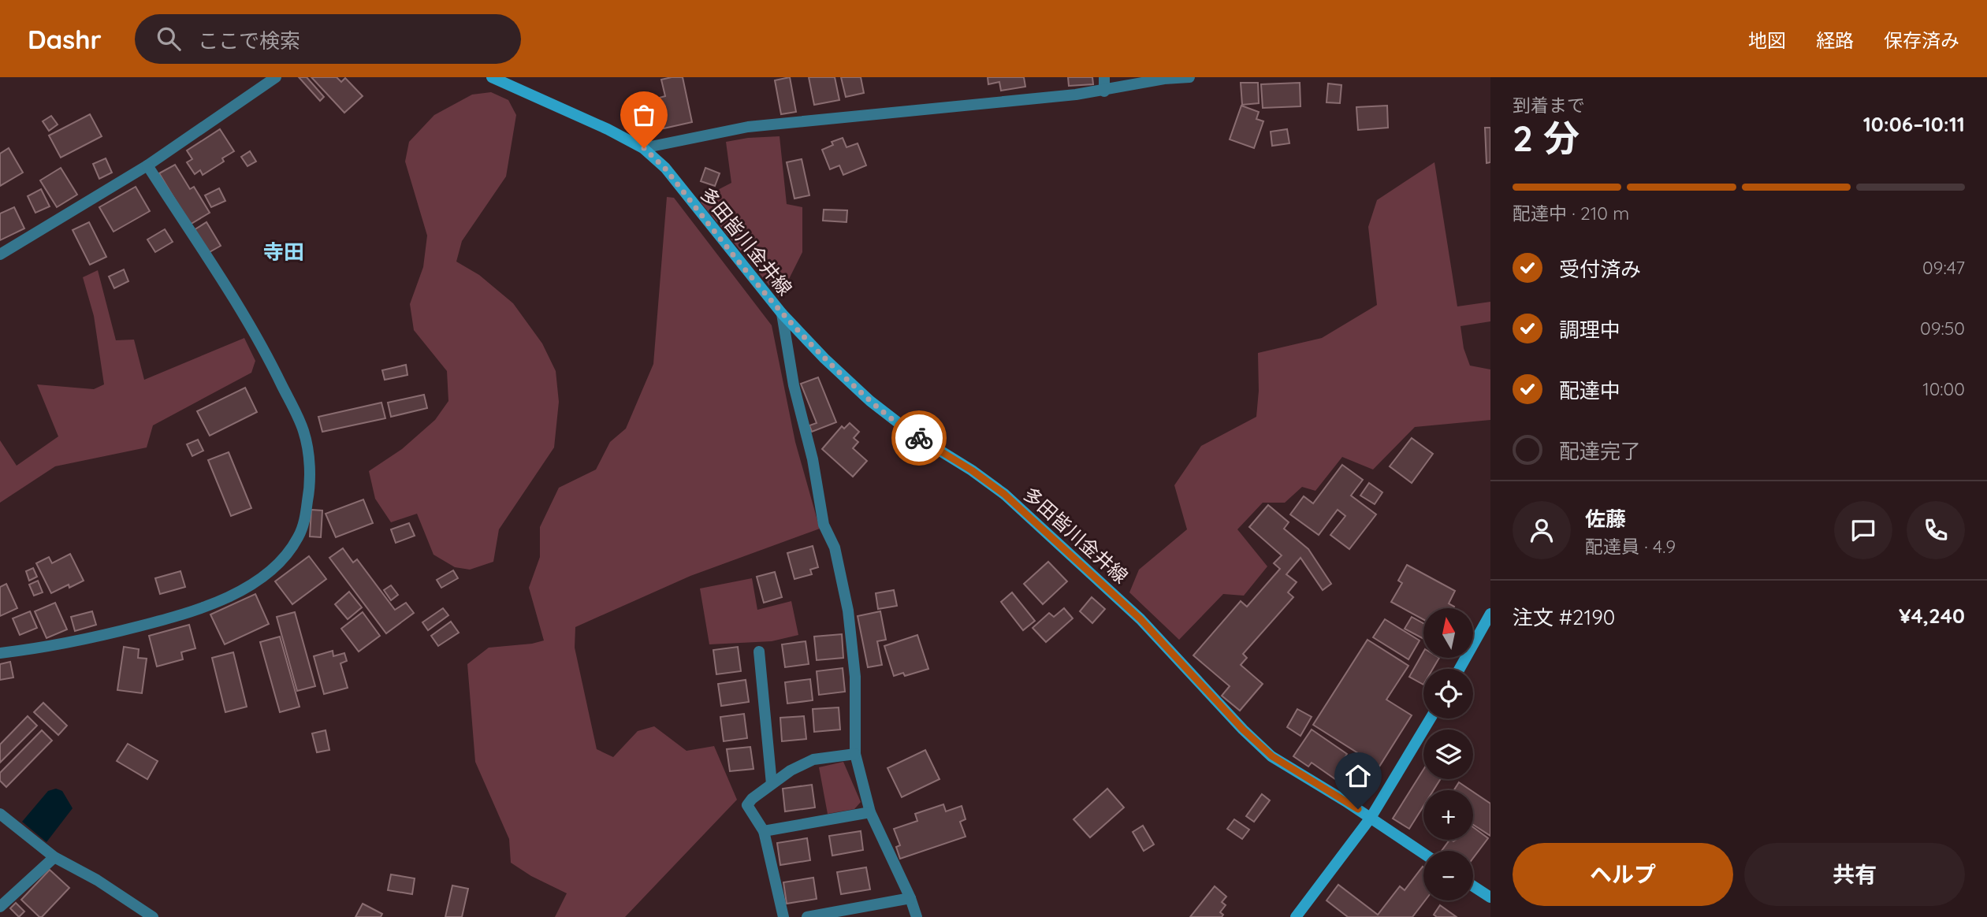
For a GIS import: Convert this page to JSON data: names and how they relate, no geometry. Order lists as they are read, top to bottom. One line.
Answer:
{"streets":{"main road":["多田皆川金井線"]},"districts":["寺田"],"north":"top","page":{"header":"Dashr","search":"ここで検索","nav":["地図","経路","保存済み"],"heading":["2 分","到着まで","10:06–10:11"],"panel":["佐藤","配達員 · 4.9","注文 #2190","¥4,240"],"bar":"配達中 · 210 m","list":[["受付済み","09:47"],["調理中","09:50"],["配達中","10:00"],"配達完了"],"map_buttons":["+","−"],"buttons":["ヘルプ","共有"]}}
